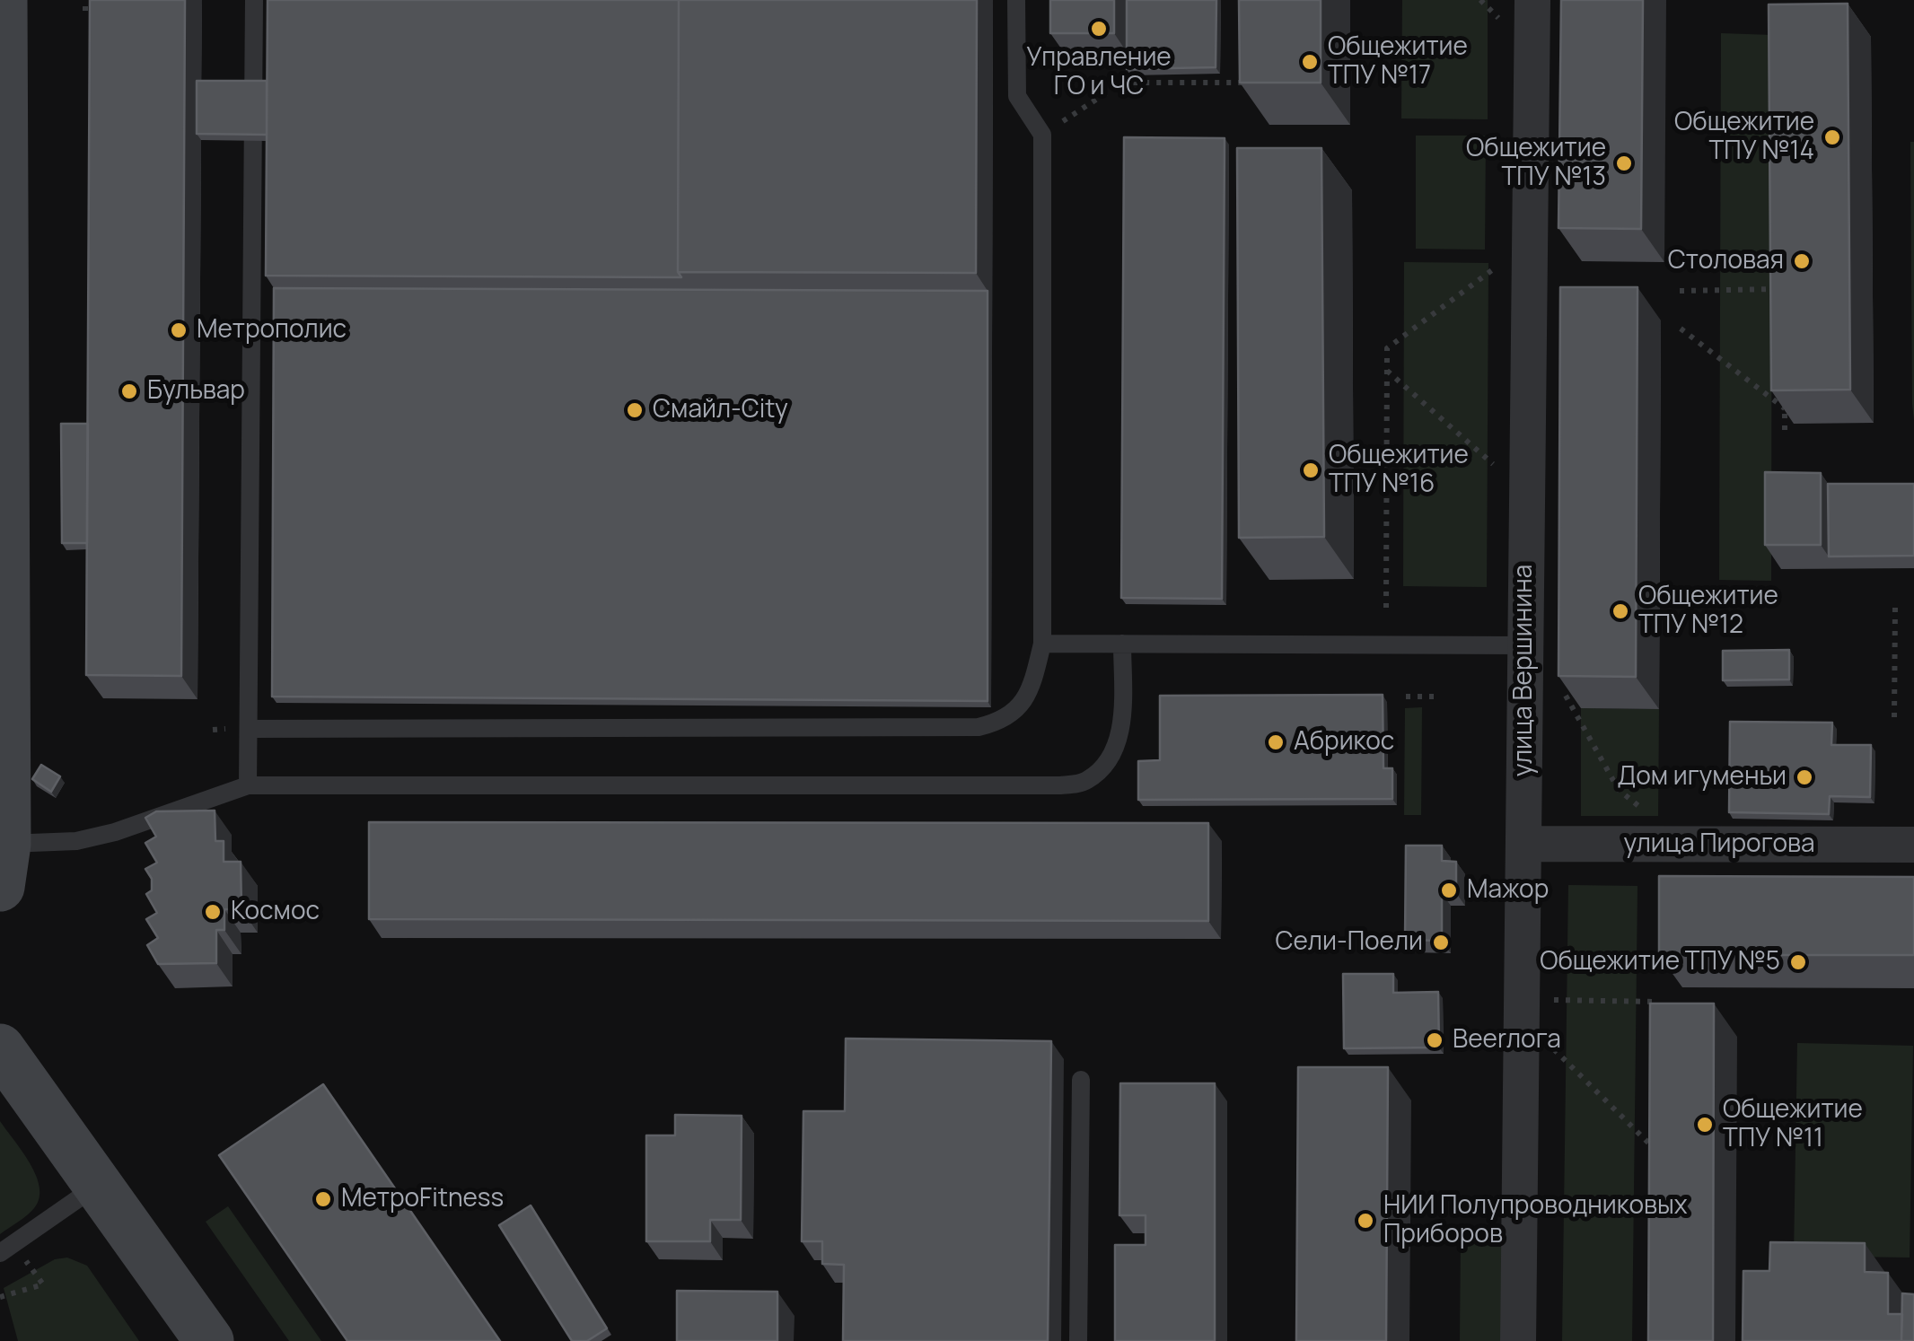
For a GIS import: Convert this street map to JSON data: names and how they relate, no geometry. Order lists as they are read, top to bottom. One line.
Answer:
{"streets":{"street":["улица Вершинина","улица Пирогова"]},"crossings":[["улица Вершинина","улица Пирогова"]],"places":["Управление ГО и ЧС","Общежитие ТПУ №17","Общежитие ТПУ №14","Общежитие ТПУ №13","Столовая","Метрополис","Бульвар","Смайл-City","Общежитие ТПУ №16","Общежитие ТПУ №12","Абрикос","Дом игуменьи","Мажор","Космос","Сели-Поели","Общежитие ТПУ №5","Beerлога","Общежитие ТПУ №11","МетроFitness","НИИ Полупроводниковых Приборов"]}
